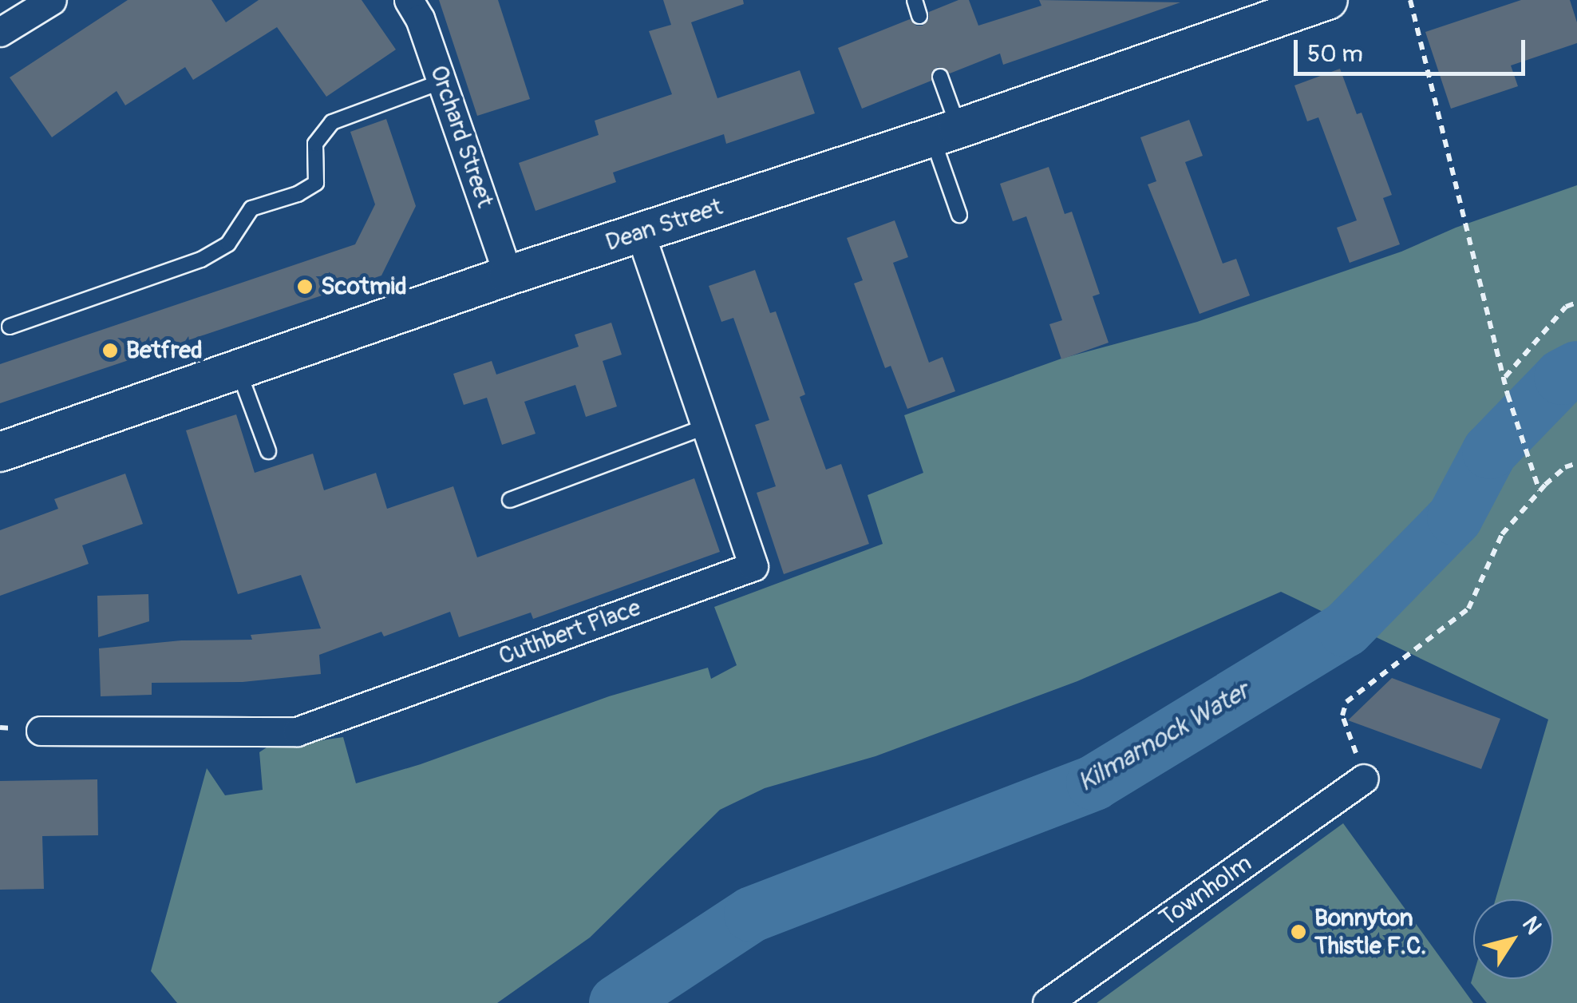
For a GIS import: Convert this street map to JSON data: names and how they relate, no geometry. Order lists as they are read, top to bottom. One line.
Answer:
{"streets":{"main road":["Dean Street"],"street":["Orchard Street","Cuthbert Place","Townholm"]},"crossings":[["Orchard Street","Dean Street"],["Dean Street","Cuthbert Place"]],"water":["Kilmarnock Water"],"places":["Scotmid","Betfred","Bonnyton Thistle F.C."],"scale_bar":"50 m","north":"top right"}
